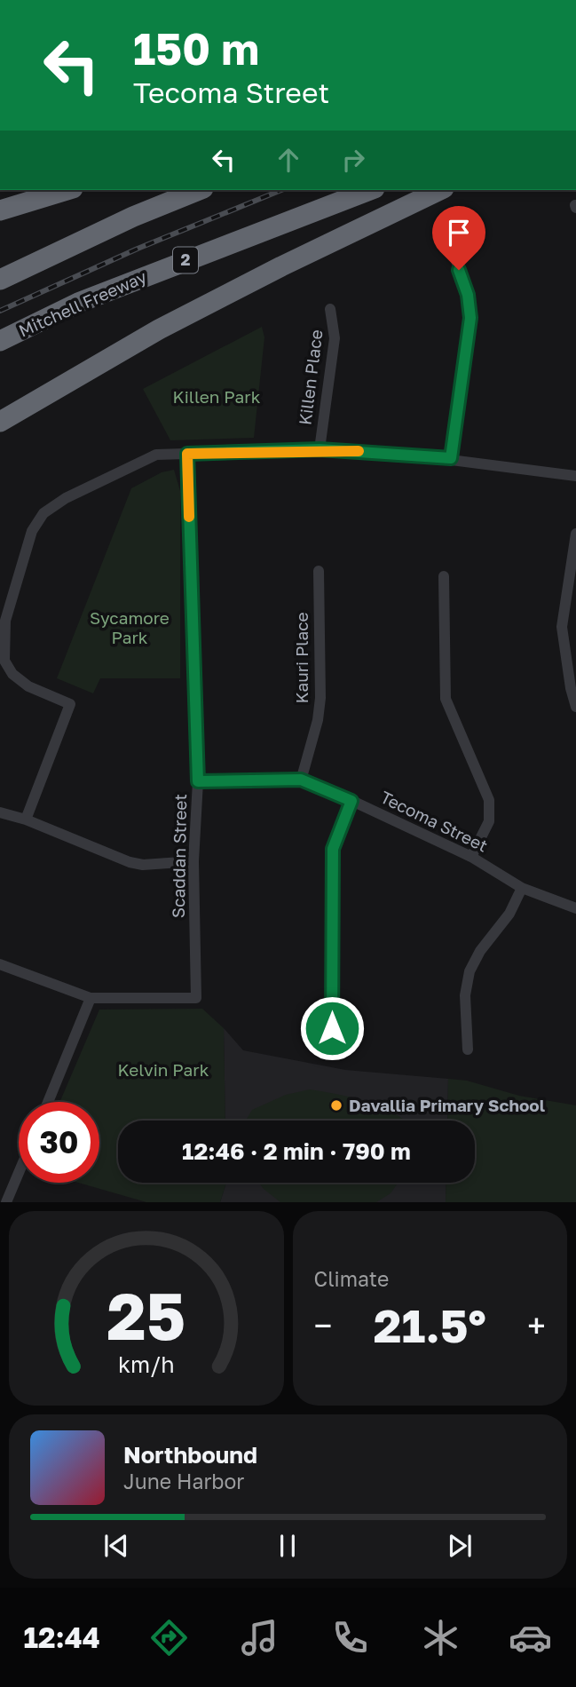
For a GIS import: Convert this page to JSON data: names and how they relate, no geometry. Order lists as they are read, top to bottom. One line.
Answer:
{"streets":{"highway":["2","Mitchell Freeway"],"street":["Killen Place","Kauri Place","Tecoma Street","Scaddan Street"]},"crossings":[["Kauri Place","Tecoma Street"],["Tecoma Street","Scaddan Street"]],"parks":["Killen Park","Sycamore Park","Kelvin Park"],"places":["Davallia Primary School"],"page":{"turn":["150 m","Tecoma Street"],"limit":"30","trip":"12:46 · 2 min · 790 m","tile":"Climate","heat":["−","21.5°","+"],"song":["Northbound","June Harbor"],"tabs":"12:44","gauge":["25","km/h"]}}
